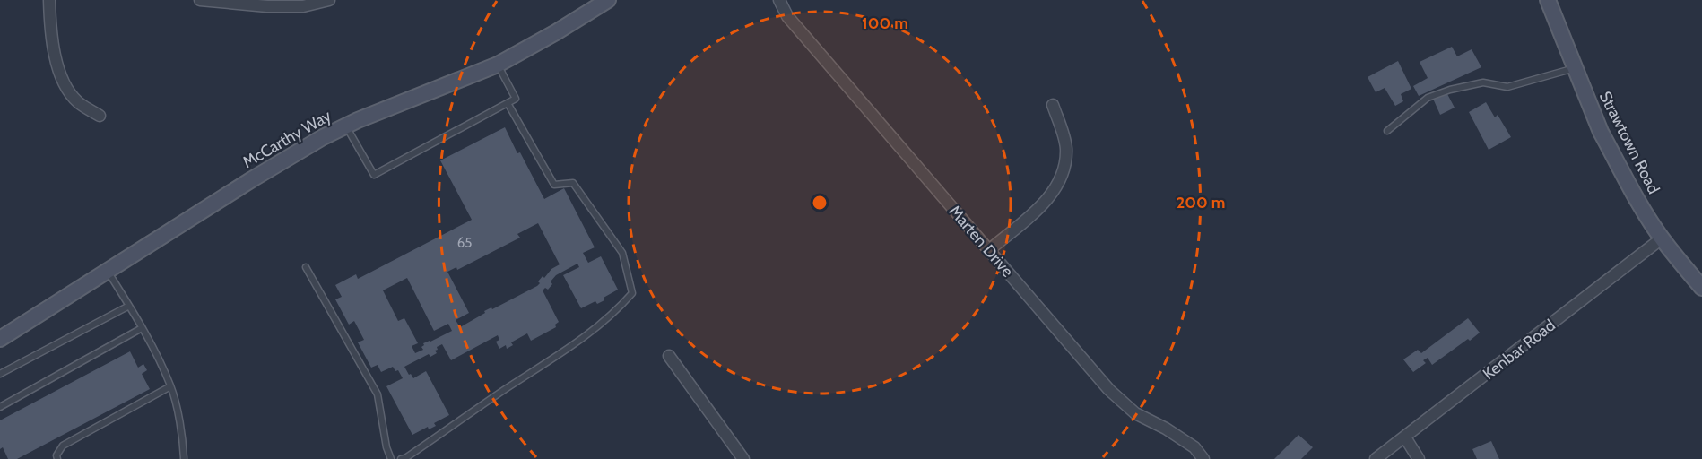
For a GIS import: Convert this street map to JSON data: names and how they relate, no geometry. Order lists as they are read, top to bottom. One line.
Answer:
{"streets":{"street":["McCarthy Way","Strawtown Road","Marten Drive","Kenbar Road"]},"crossings":[["Strawtown Road","Kenbar Road"]],"house_numbers":["65"],"rings":["100 m","200 m"]}
